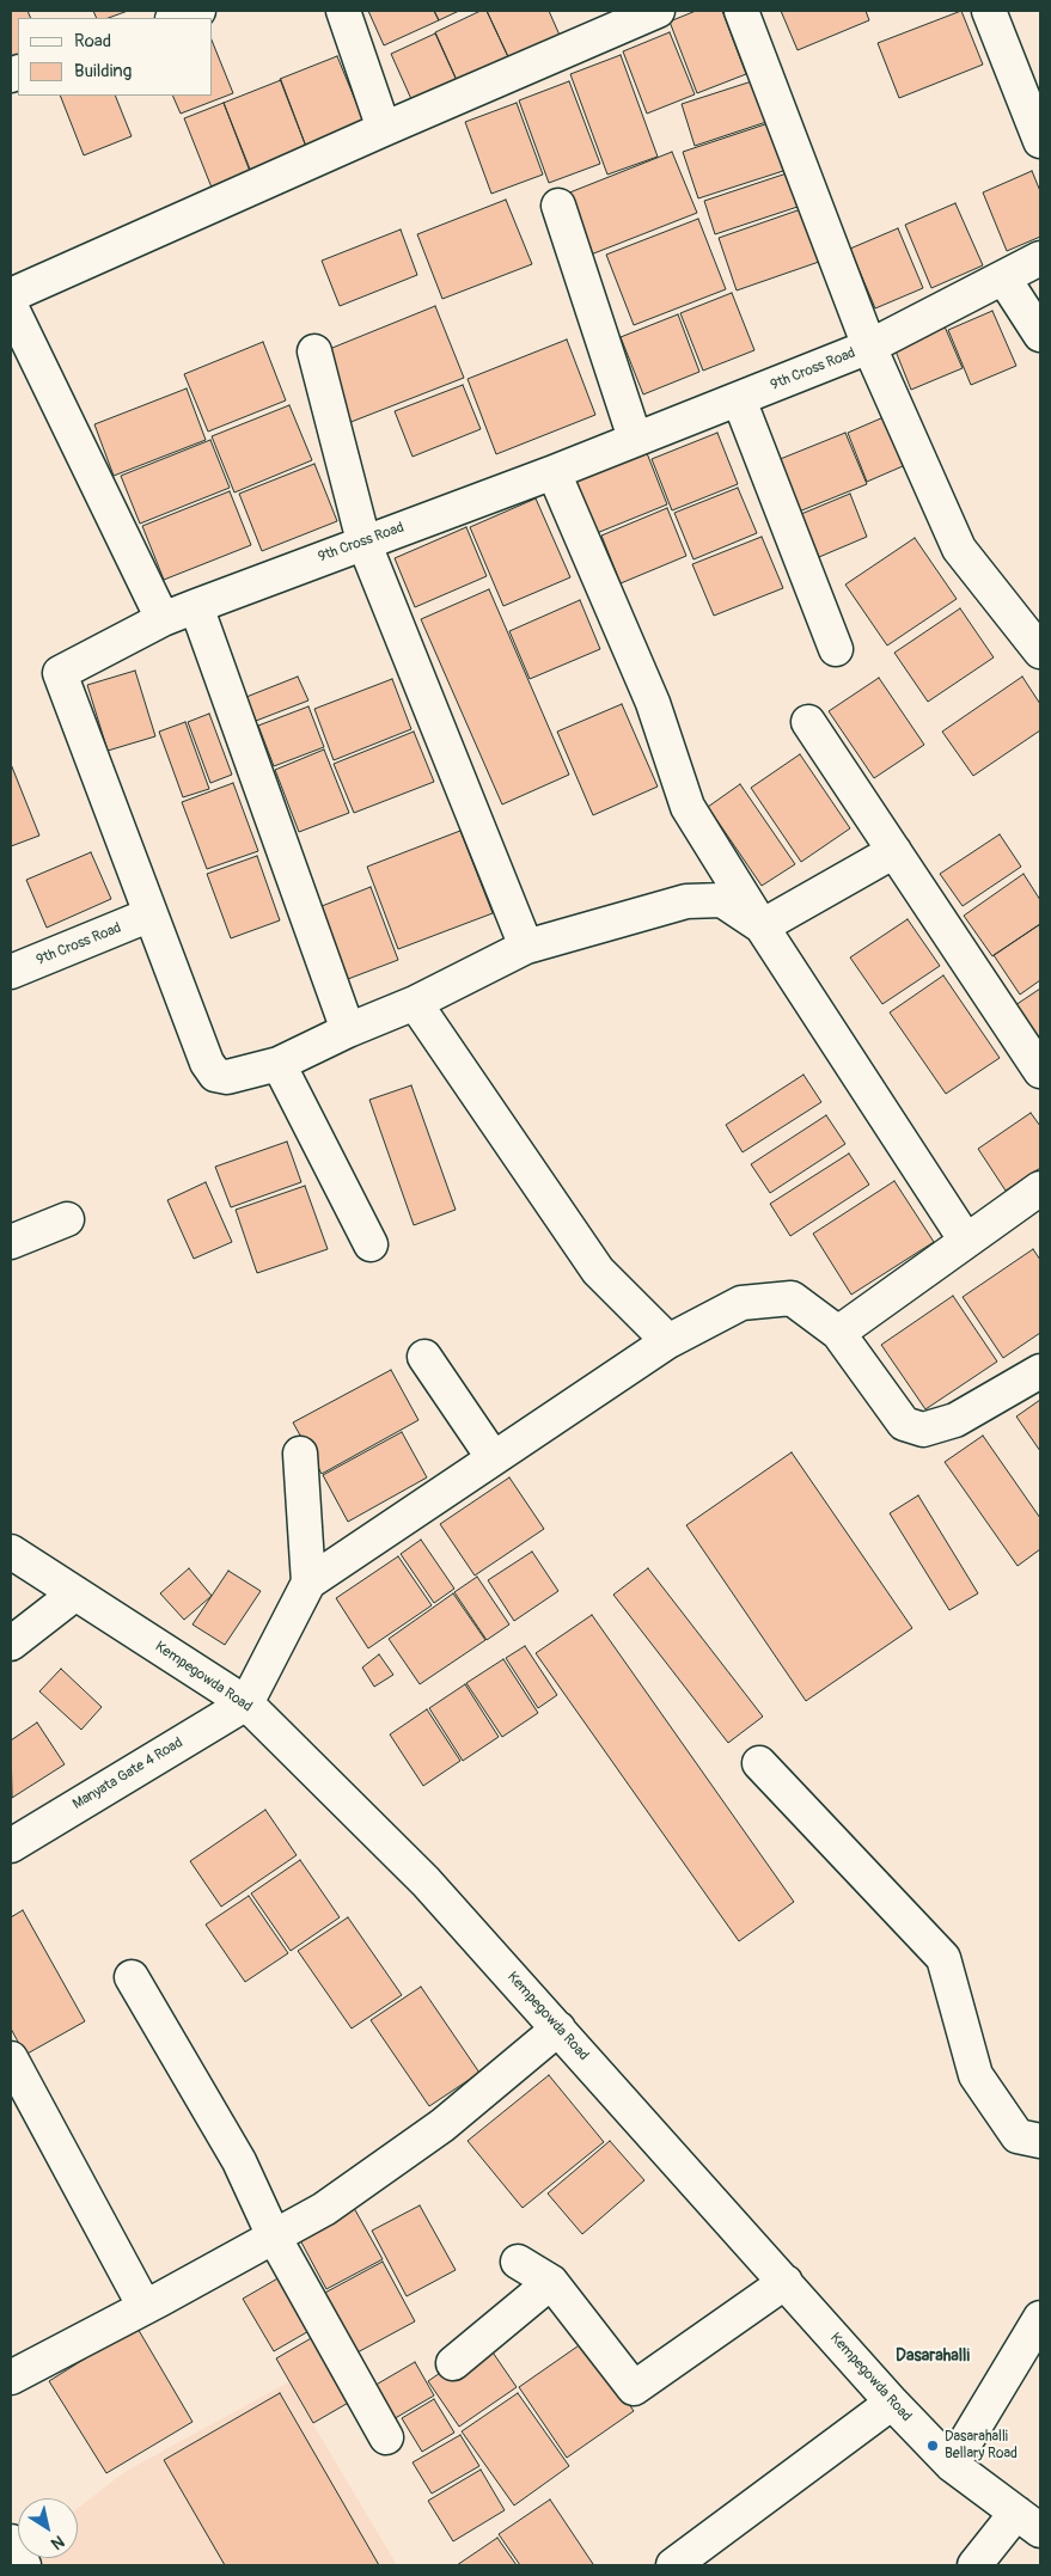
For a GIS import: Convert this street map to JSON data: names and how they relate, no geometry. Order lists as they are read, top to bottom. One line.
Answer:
{"streets":{"street":["9th Cross Road","Kempegowda Road","Manyata Gate 4 Road"]},"crossings":[["Kempegowda Road","Manyata Gate 4 Road"]],"districts":["Dasarahalli"],"places":["Dasarahalli Bellary Road"],"legend":["Road","Building"],"north":"bottom right"}
